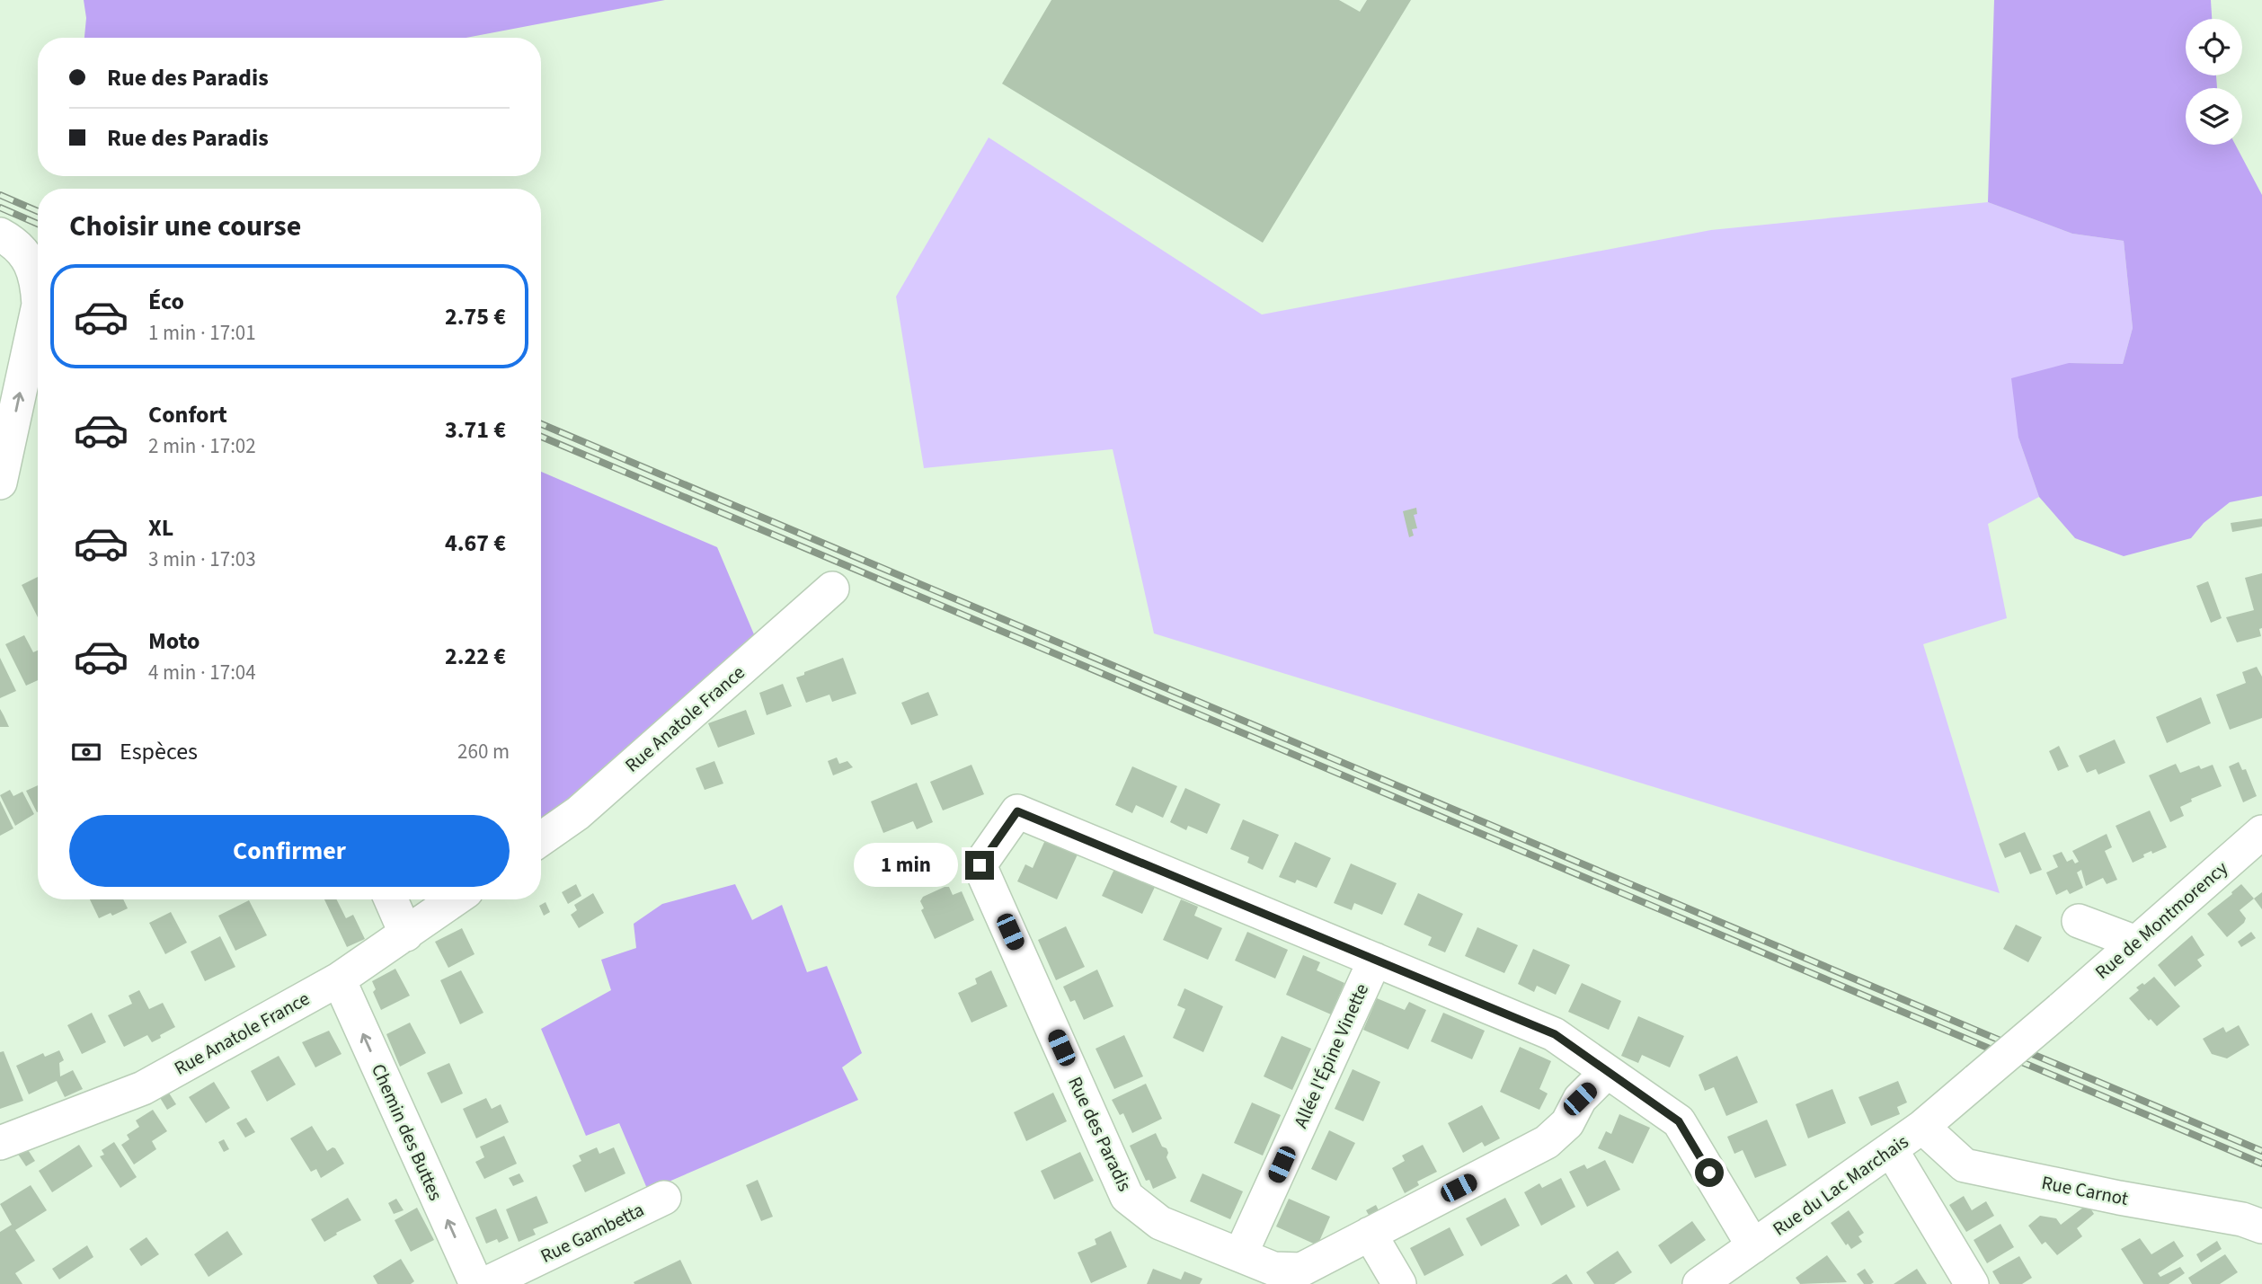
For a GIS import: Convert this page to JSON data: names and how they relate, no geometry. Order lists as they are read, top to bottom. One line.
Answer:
{"streets":{"street":["Rue Anatole France","Rue de Montmorency","Allée l'Épine Vinette","Chemin des Buttes","Rue des Paradis","Rue du Lac Marchais","Rue Carnot","Rue Gambetta"]},"crossings":[["Rue Anatole France","Chemin des Buttes"],["Rue de Montmorency","Rue du Lac Marchais"],["Allée l'Épine Vinette","Rue des Paradis"],["Rue des Paradis","Rue du Lac Marchais"],["Rue du Lac Marchais","Rue Carnot"]],"one_way":["Chemin des Buttes"],"page":{"banner":["Rue des Paradis","Rue des Paradis"],"heading":"Choisir une course","list":[{"name":"Éco","note":"1 min · 17:01","value":"2.75 €"},{"name":"Confort","note":"2 min · 17:02","value":"3.71 €"},{"name":"XL","note":"3 min · 17:03","value":"4.67 €"},{"name":"Moto","note":"4 min · 17:04","value":"2.22 €"}],"pay":["Espèces","260 m"],"buttons":"Confirmer","bubble":"1 min"}}
